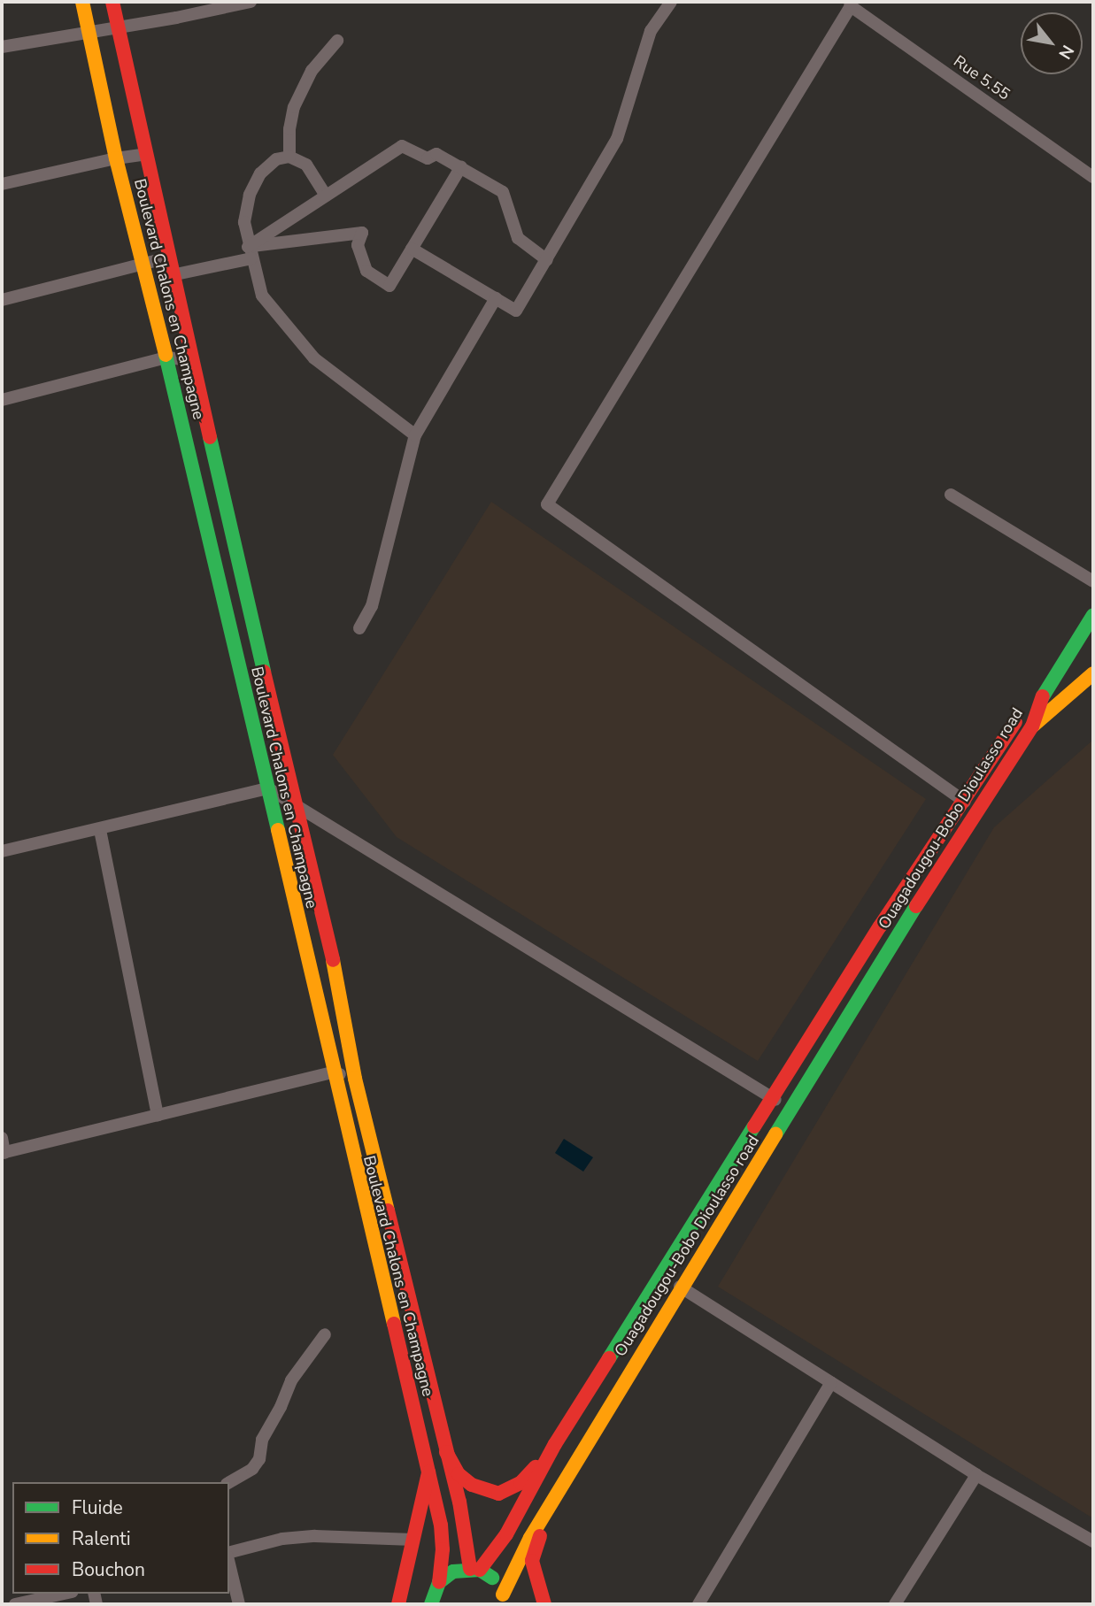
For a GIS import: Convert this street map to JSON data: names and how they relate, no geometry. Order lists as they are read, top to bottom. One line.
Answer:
{"streets":{"main road":["Boulevard Chalons en Champagne","Ouagadougou-Bobo Dioulasso road"],"street":["Rue 5.55"]},"crossings":[["Boulevard Chalons en Champagne","Ouagadougou-Bobo Dioulasso road"]],"legend":["Fluide","Ralenti","Bouchon"],"north":"bottom right"}
